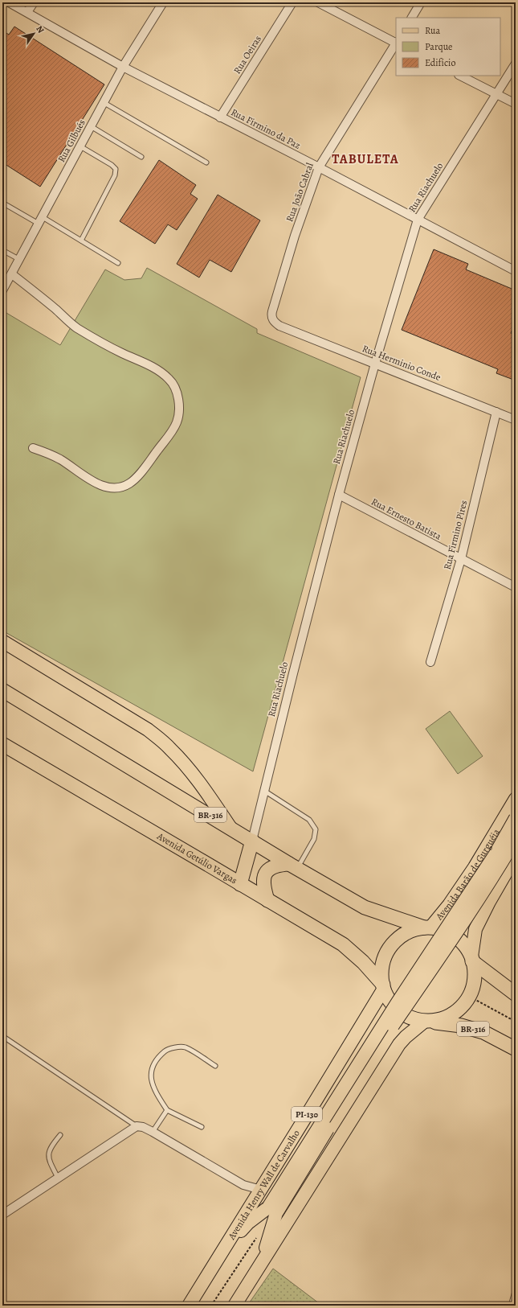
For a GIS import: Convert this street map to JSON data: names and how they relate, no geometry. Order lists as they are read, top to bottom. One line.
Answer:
{"streets":{"highway":["BR-316","Avenida Getúlio Vargas"],"main road":["Avenida Barão de Gurguéia","PI-130","Avenida Henry Wall de Carvalho"],"street":["Rua Oeiras","Rua Firmino da Paz","Rua Gilbués","Rua Riachuelo","Rua João Cabral","Rua Herminio Conde","Rua Ernesto Batista","Rua Firmino Pires"]},"crossings":[["Rua Oeiras","Rua Firmino da Paz"],["Rua Firmino da Paz","Rua Gilbués"],["Rua Firmino da Paz","Rua Riachuelo"],["Rua Firmino da Paz","Rua João Cabral"],["Rua Riachuelo","Rua Herminio Conde"],["Rua Riachuelo","Rua Ernesto Batista"],["Rua Riachuelo","BR-316"],["Rua João Cabral","Rua Herminio Conde"],["Rua Herminio Conde","Rua Firmino Pires"],["Rua Ernesto Batista","Rua Firmino Pires"],["BR-316","Avenida Getúlio Vargas"],["BR-316","Avenida Barão de Gurguéia"],["BR-316","Avenida Henry Wall de Carvalho"],["Avenida Getúlio Vargas","Avenida Barão de Gurguéia"],["Avenida Getúlio Vargas","Avenida Henry Wall de Carvalho"],["Avenida Barão de Gurguéia","Avenida Henry Wall de Carvalho"]],"districts":["TABULETA"],"legend":["Rua","Parque","Edifício"],"north":"top right"}
